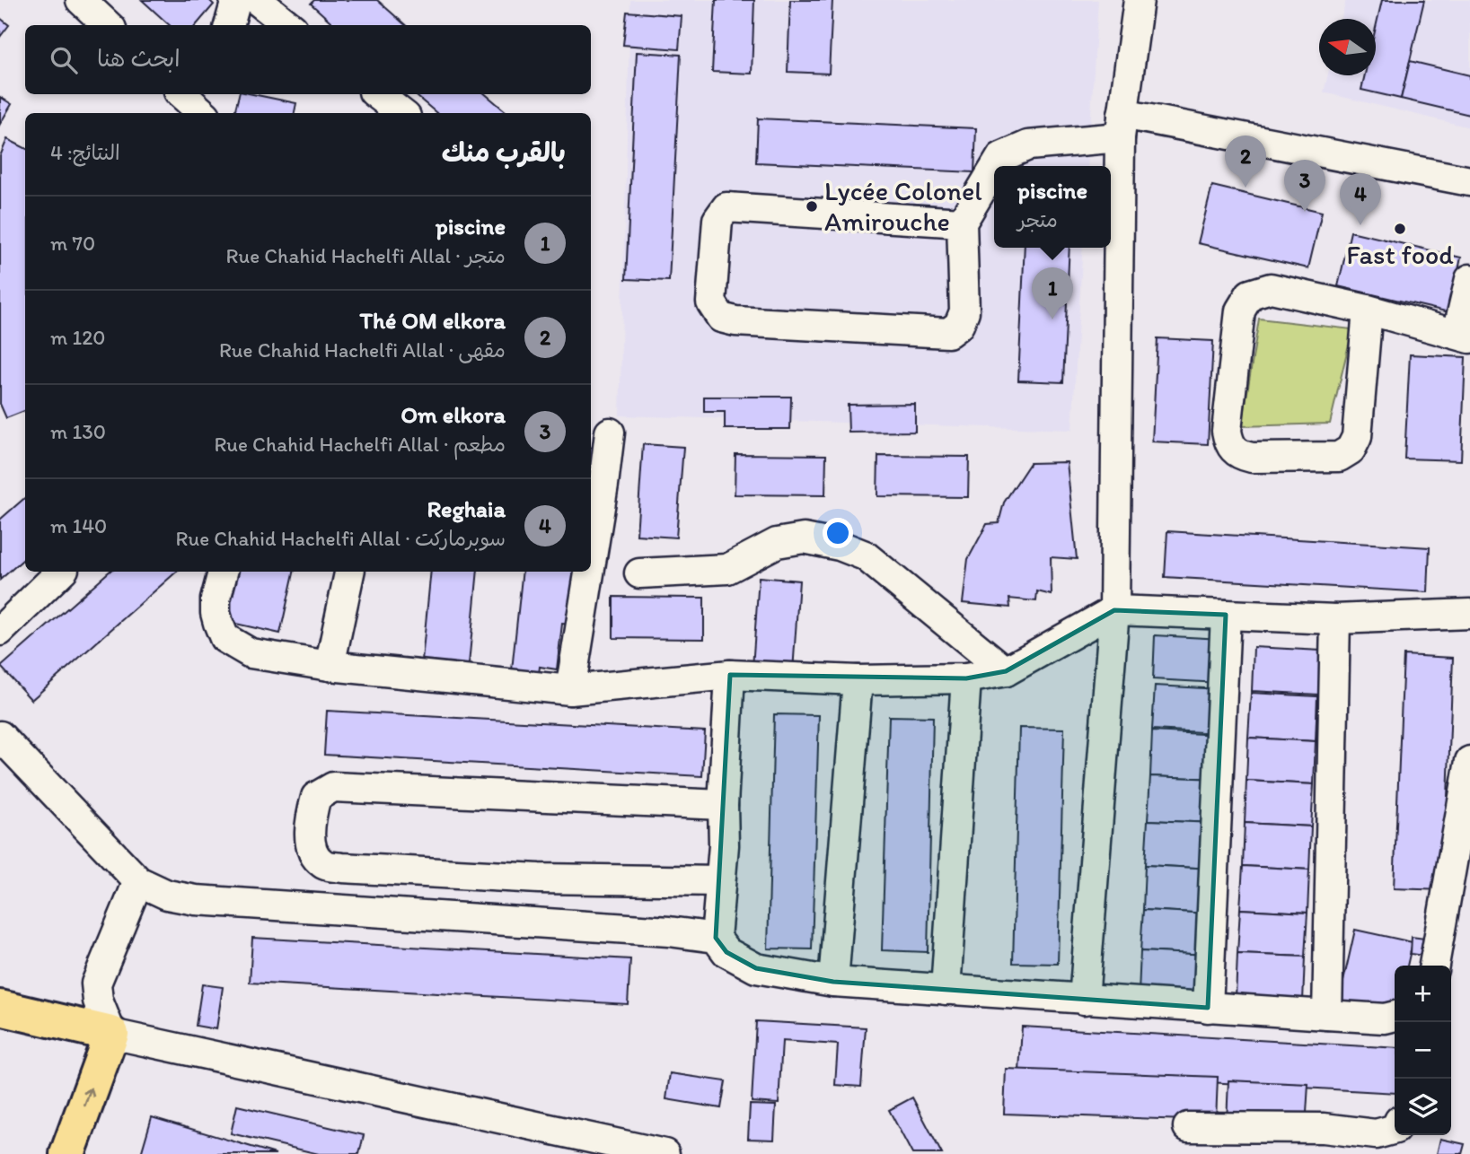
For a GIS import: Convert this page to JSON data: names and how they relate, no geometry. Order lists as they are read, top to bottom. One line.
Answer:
{"places":["Lycée Colonel Amirouche","Fast food"],"north":"left","page":{"search":"ابحث هنا","heading":["بالقرب منك","النتائج: 4"],"pins":["2","3","4","1"],"popup":["piscine","متجر"],"list":[{"mark":"1","name":"piscine","note":"متجر · Rue Chahid Hachelfi Allal","value":"70 m"},{"mark":"2","name":"Thé OM elkora","note":"مقهى · Rue Chahid Hachelfi Allal","value":"120 m"},{"mark":"3","name":"Om elkora","note":"مطعم · Rue Chahid Hachelfi Allal","value":"130 m"},{"mark":"4","name":"Reghaia","note":"سوبرماركت · Rue Chahid Hachelfi Allal","value":"140 m"}],"map_buttons":["+","−"]}}
